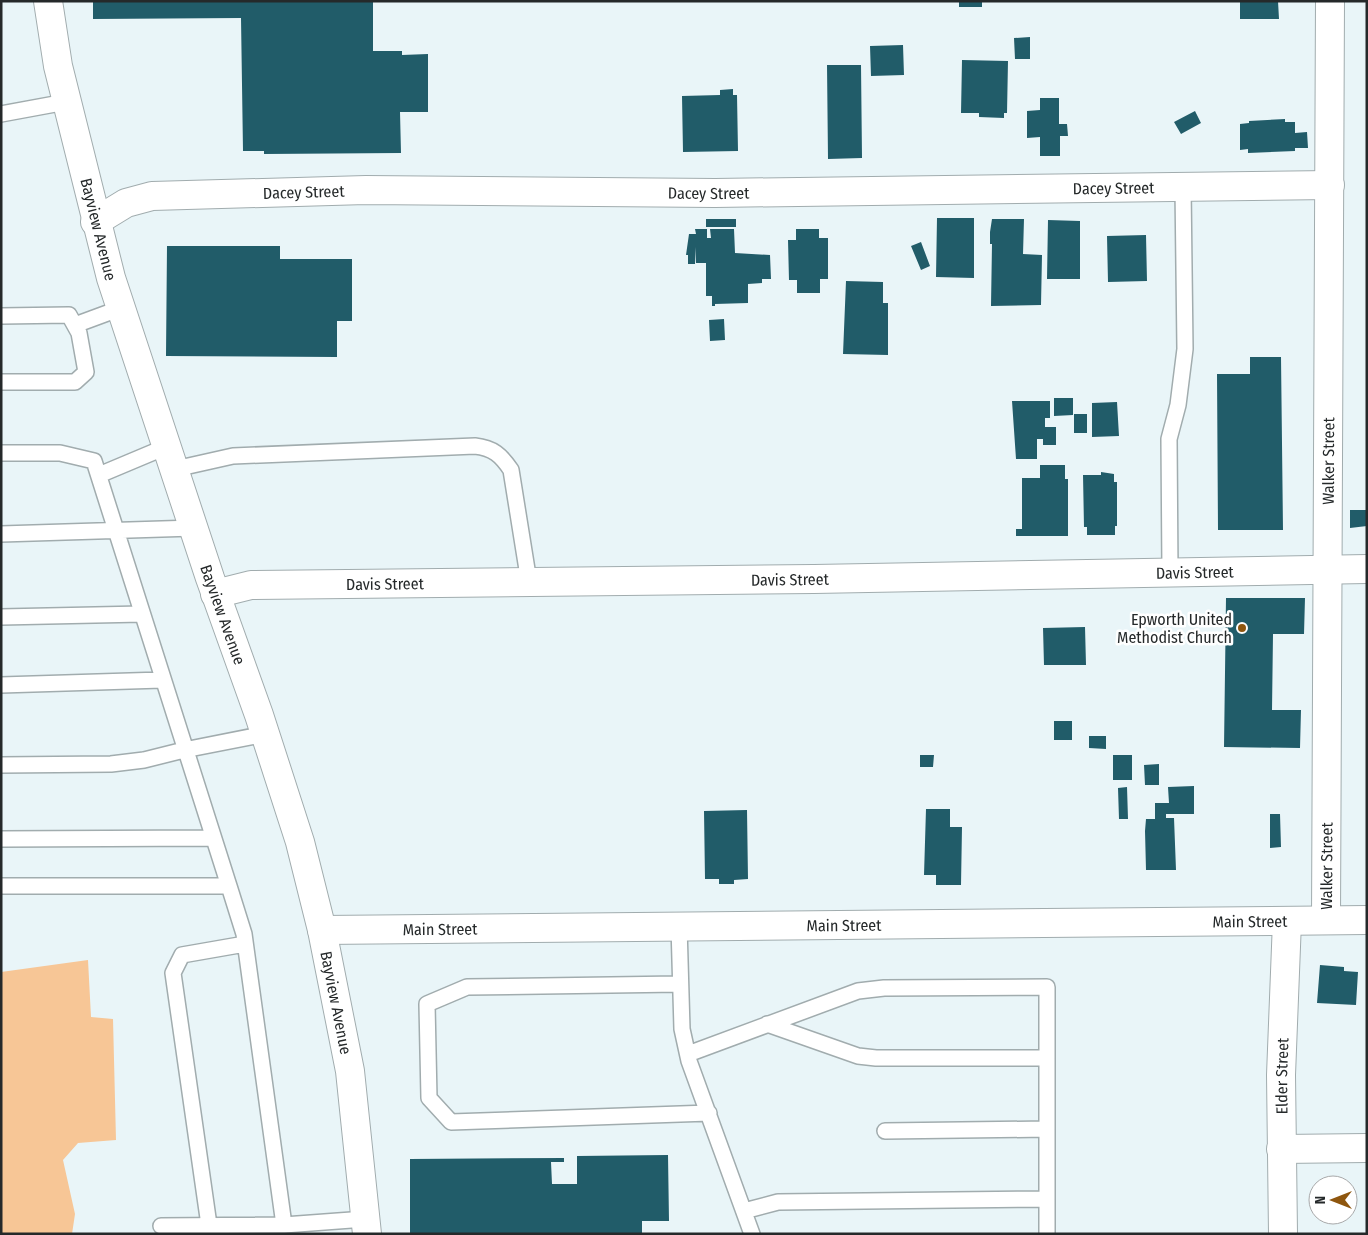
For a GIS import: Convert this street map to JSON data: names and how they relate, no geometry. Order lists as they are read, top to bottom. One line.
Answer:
{"streets":{"street":["Dacey Street","Bayview Avenue","Walker Street","Davis Street","Main Street","Elder Street"]},"crossings":[["Dacey Street","Bayview Avenue"],["Dacey Street","Walker Street"],["Bayview Avenue","Davis Street"],["Bayview Avenue","Main Street"],["Walker Street","Davis Street"],["Walker Street","Main Street"],["Main Street","Elder Street"]],"places":["Epworth United Methodist Church"],"north":"left"}
